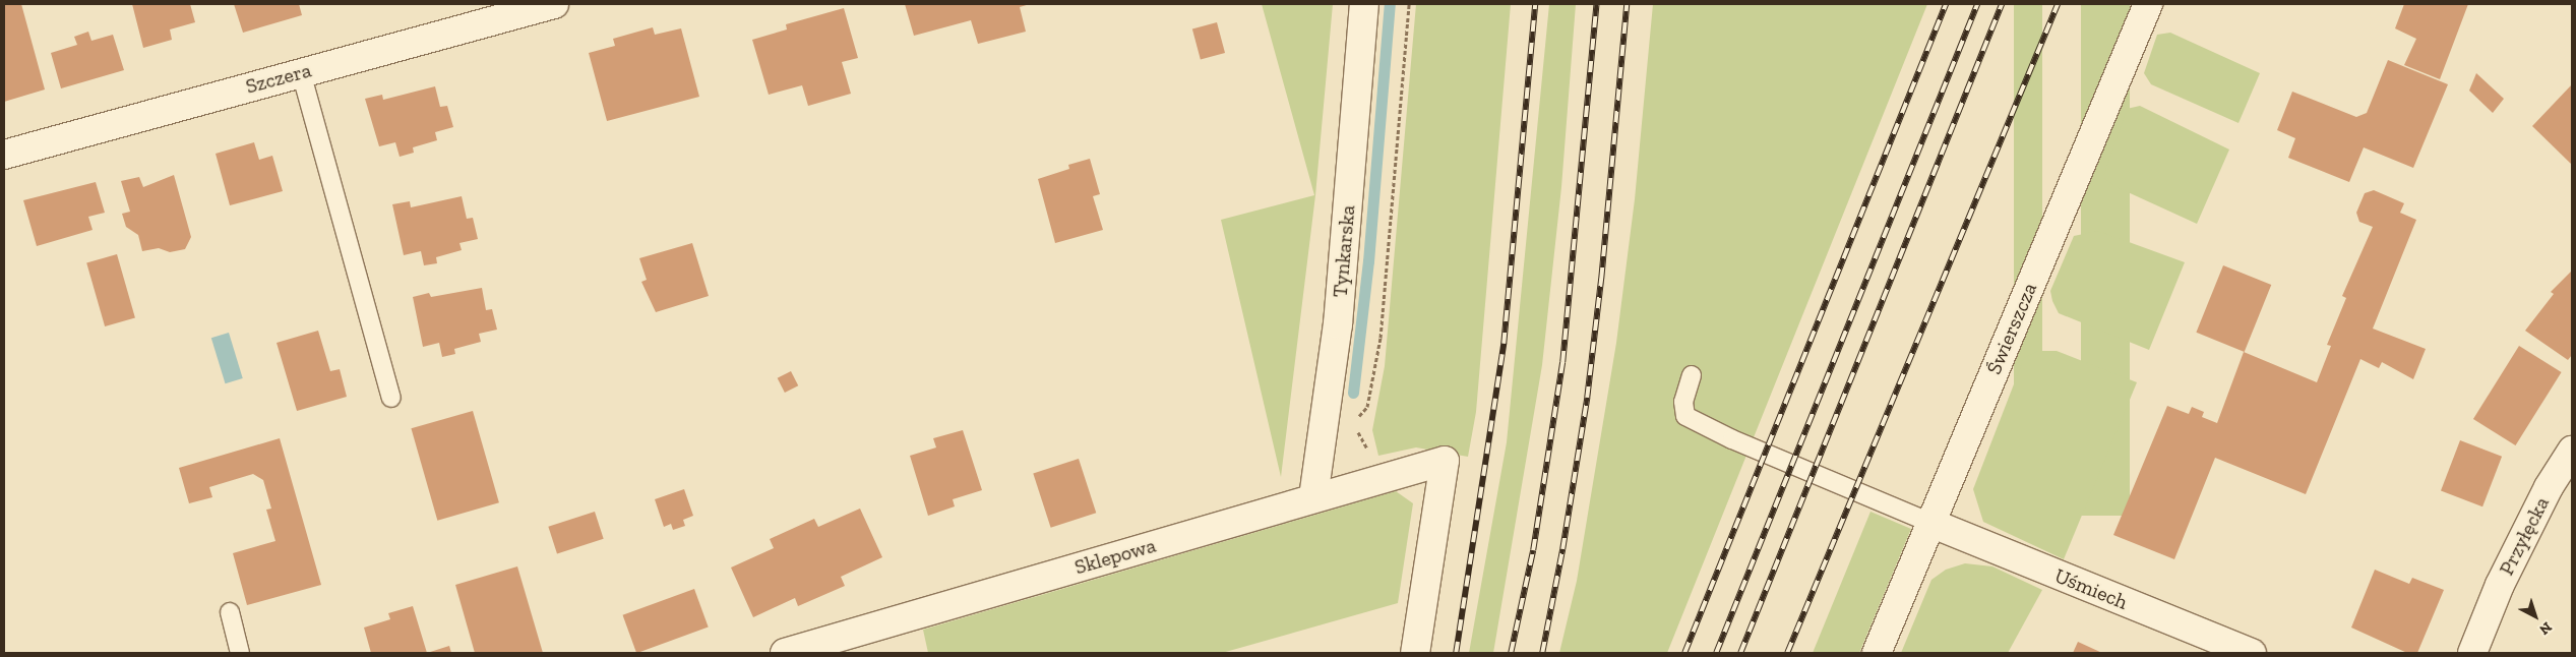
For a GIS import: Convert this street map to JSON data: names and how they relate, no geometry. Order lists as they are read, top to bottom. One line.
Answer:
{"streets":{"street":["Szczera","Tynkarska","Świerszcza","Przyłęcka","Sklepowa","Uśmiech"]},"crossings":[["Tynkarska","Sklepowa"],["Świerszcza","Uśmiech"]],"north":"bottom right"}
